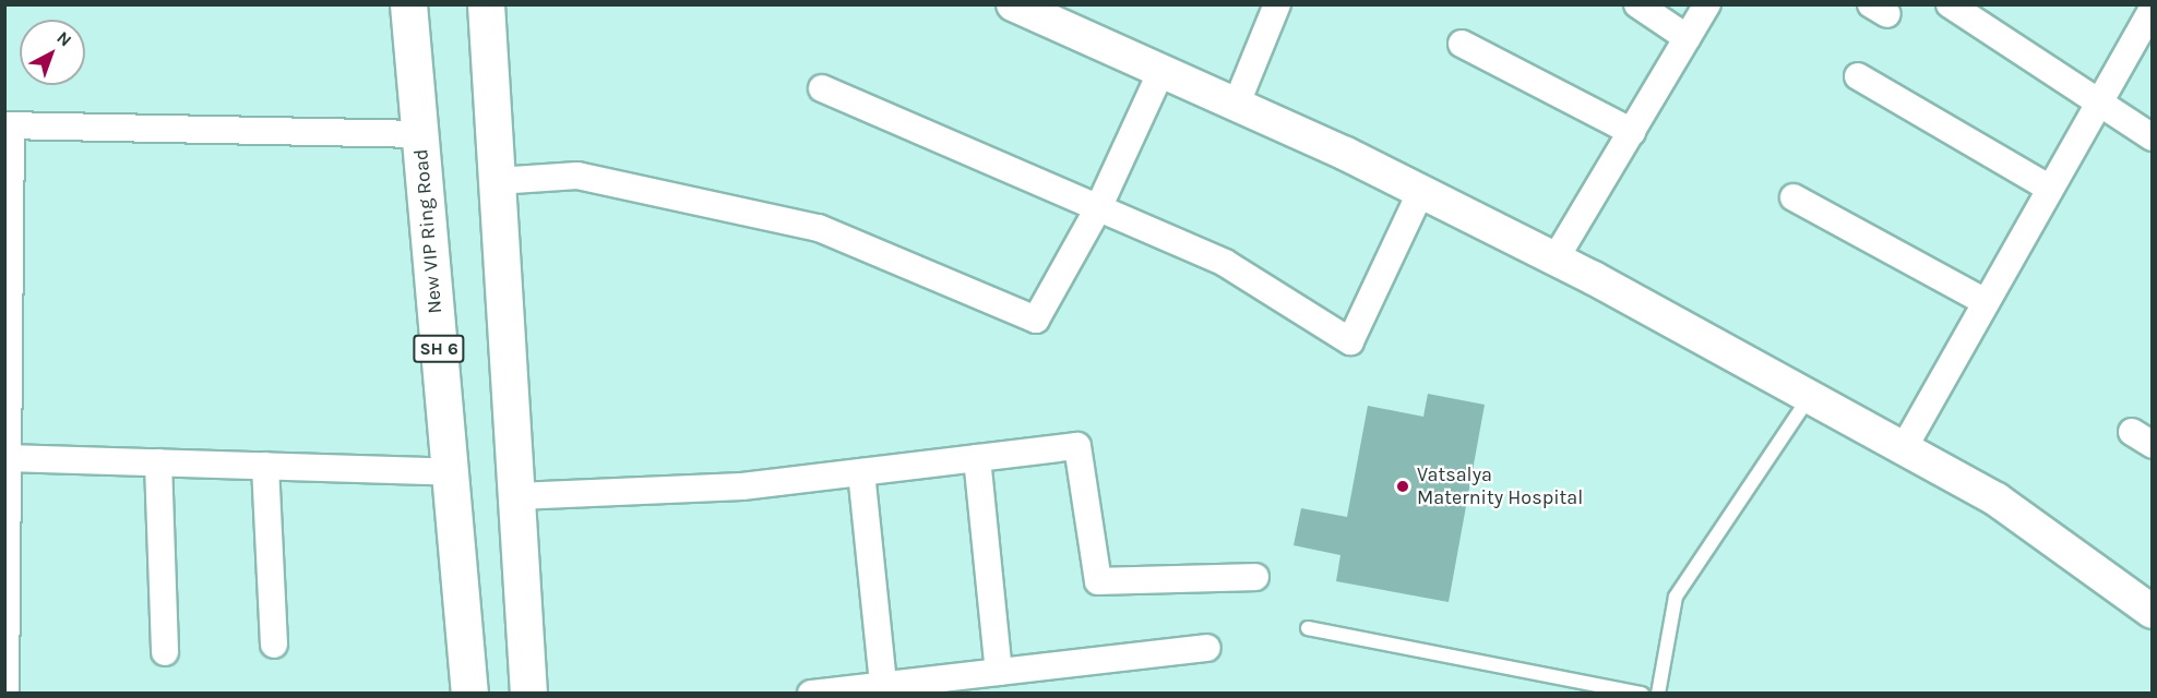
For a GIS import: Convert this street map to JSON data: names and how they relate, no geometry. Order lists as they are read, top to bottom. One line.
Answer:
{"streets":{"main road":["New VIP Ring Road","SH 6"]},"places":["Vatsalya Maternity Hospital"],"north":"top right"}
